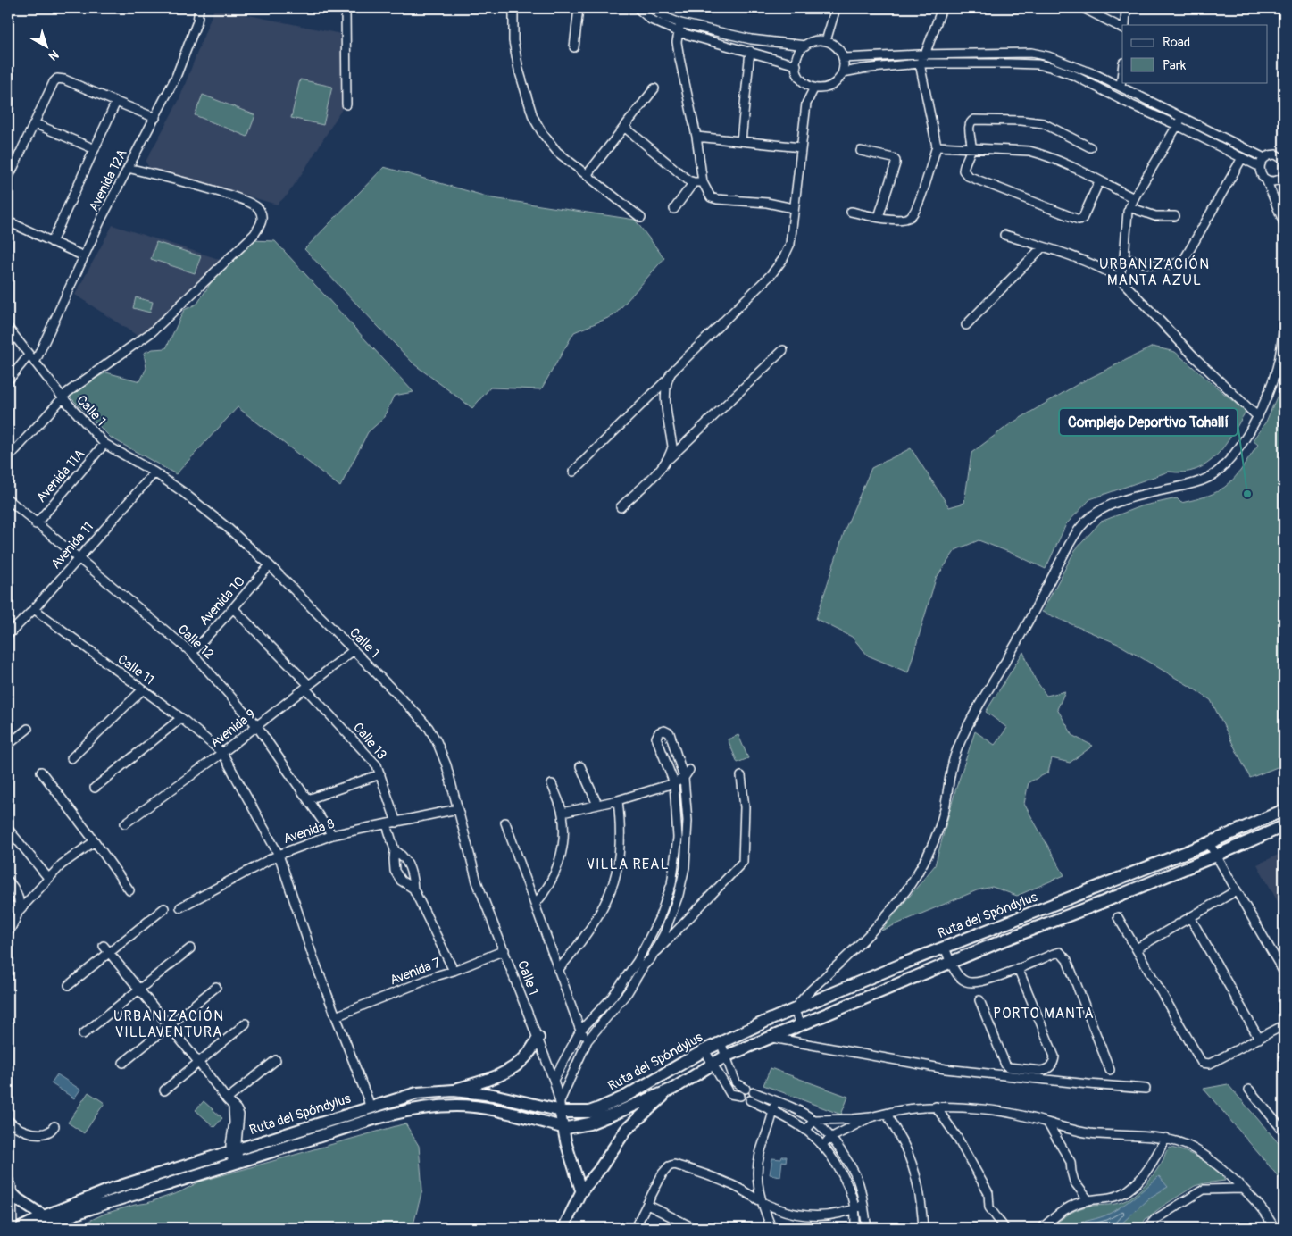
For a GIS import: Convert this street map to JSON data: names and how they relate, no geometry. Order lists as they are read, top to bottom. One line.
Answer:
{"streets":{"highway":["Ruta del Spóndylus"],"street":["Avenida 12A","Calle 1","Avenida 11A","Avenida 11","Avenida 10","Calle 12","Calle 11","Avenida 9","Calle 13","Avenida 8","Avenida 7"]},"crossings":[["Avenida 12A","Calle 1"],["Calle 1","Avenida 11A"],["Calle 1","Avenida 11"],["Calle 1","Avenida 10"],["Calle 1","Avenida 9"],["Calle 1","Avenida 8"],["Calle 1","Ruta del Spóndylus"],["Calle 1","Avenida 7"],["Avenida 11A","Calle 12"],["Avenida 11","Calle 12"],["Avenida 11","Calle 11"],["Avenida 10","Calle 12"],["Avenida 10","Calle 13"],["Calle 12","Avenida 9"],["Calle 12","Avenida 8"],["Calle 11","Avenida 9"],["Calle 11","Avenida 8"],["Calle 11","Ruta del Spóndylus"],["Calle 11","Avenida 7"],["Avenida 9","Calle 13"],["Calle 13","Avenida 8"]],"districts":["URBANIZACIÓN MANTA AZUL","VILLA REAL","PORTO MANTA","URBANIZACIÓN VILLAVENTURA"],"places":["Complejo Deportivo Tohallí"],"legend":["Road","Park"],"north":"bottom right"}
